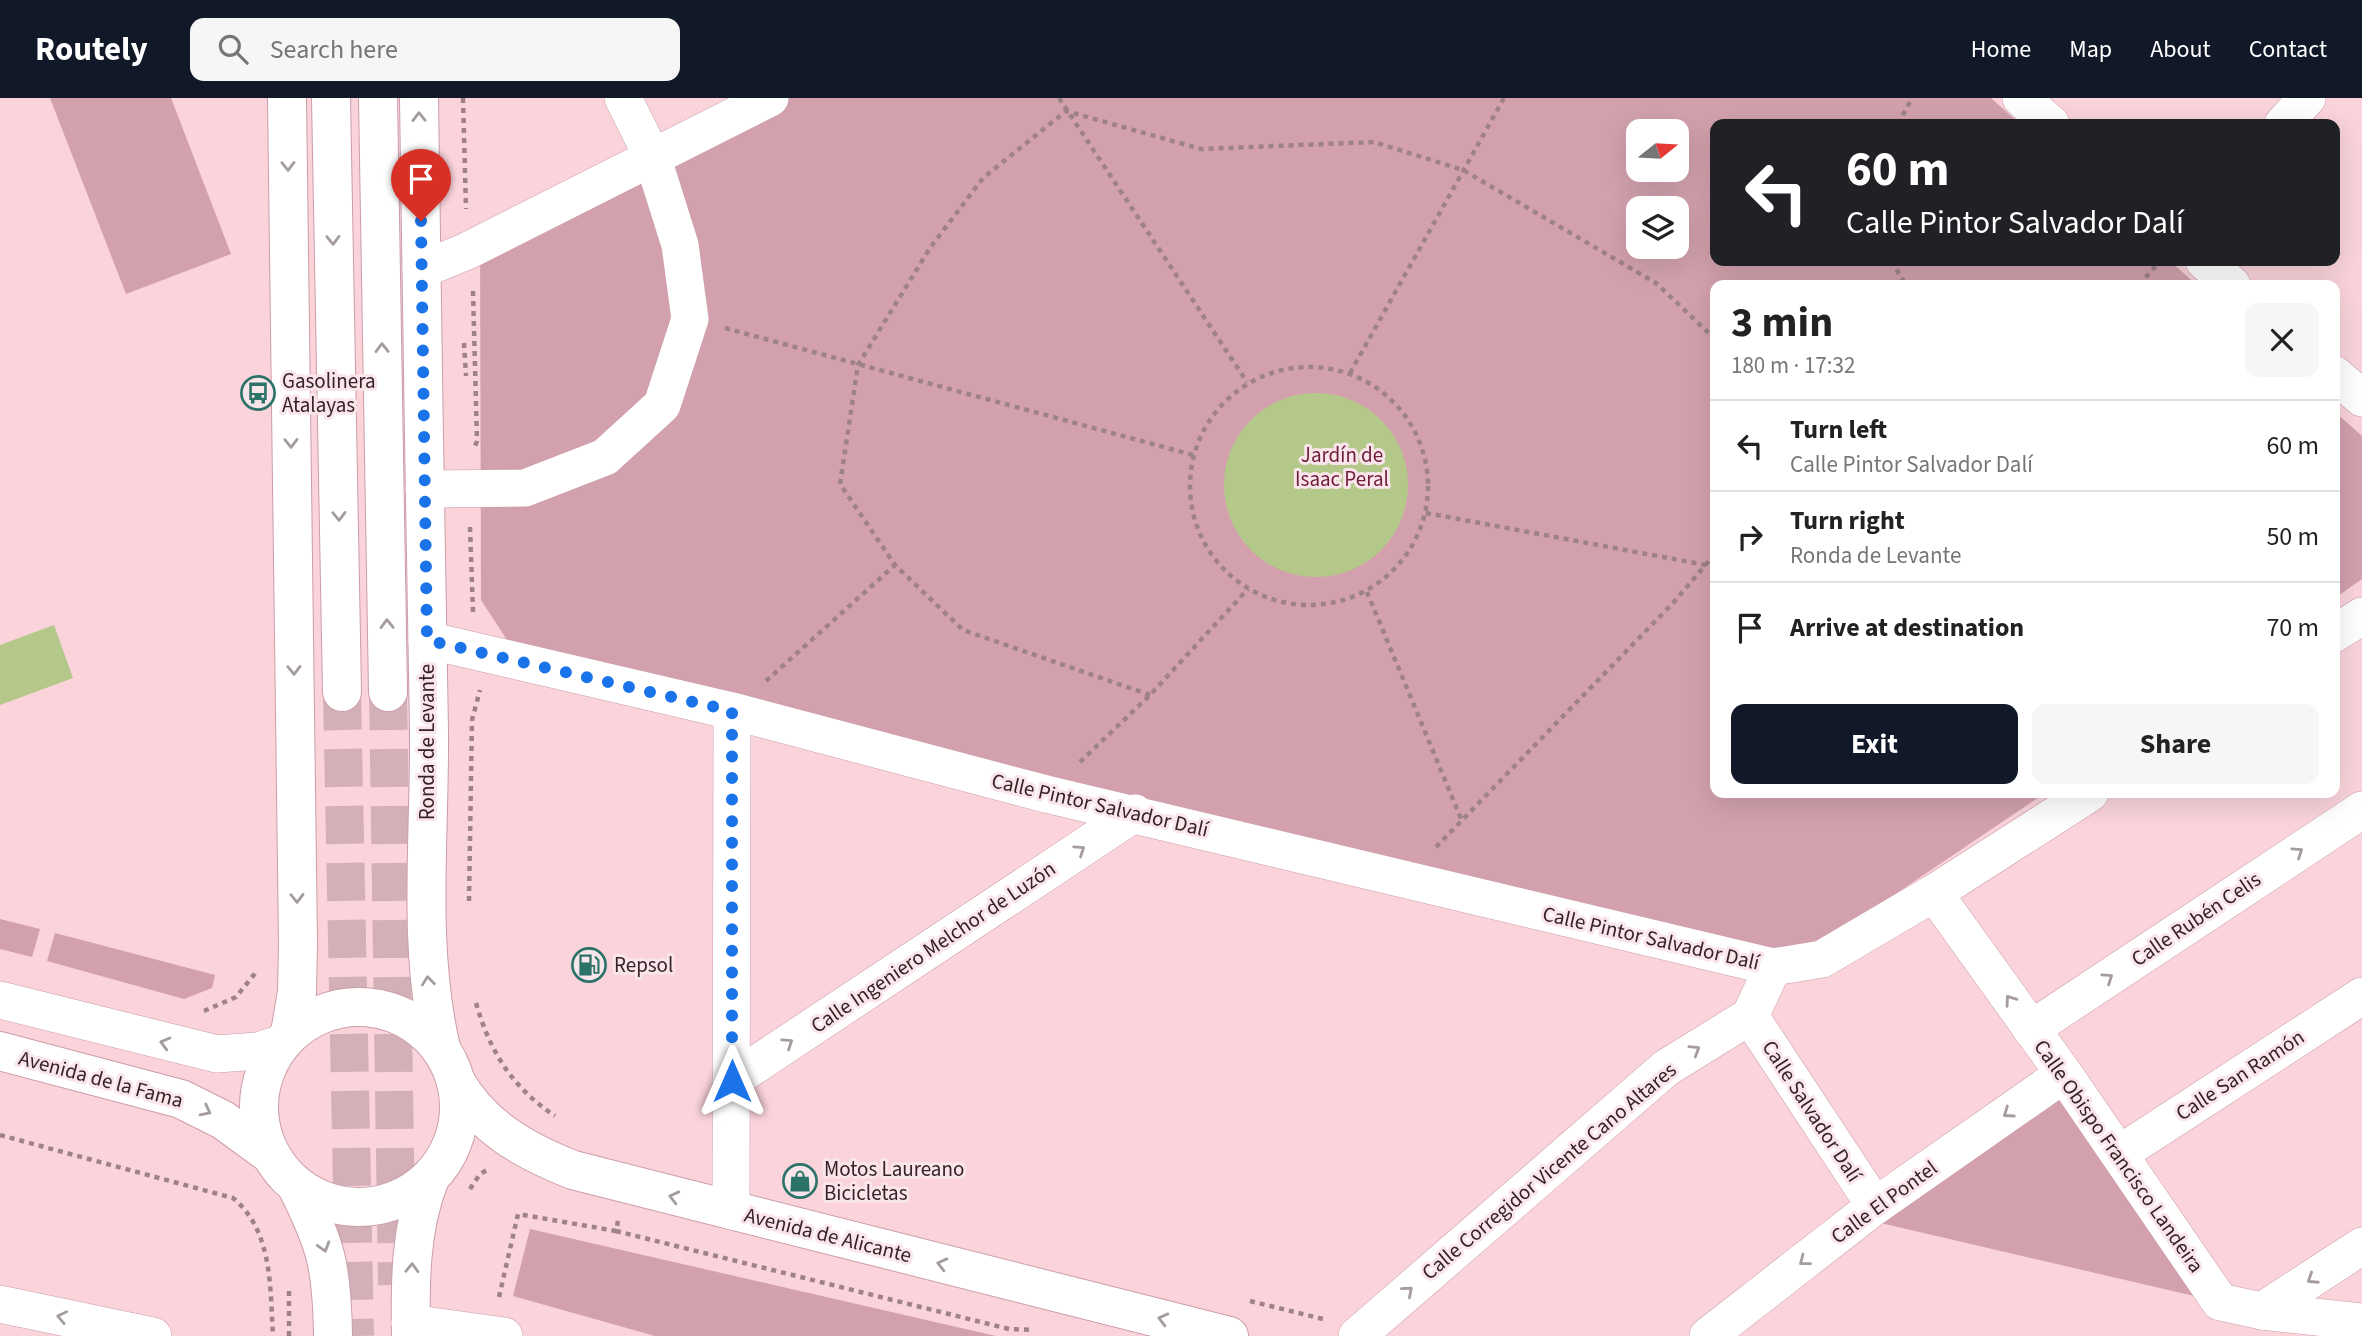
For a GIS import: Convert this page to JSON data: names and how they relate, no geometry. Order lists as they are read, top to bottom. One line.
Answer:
{"streets":{"main road":["Ronda de Levante","Avenida de la Fama","Avenida de Alicante"],"street":["Calle Pintor Salvador Dalí","Calle Rubén Celis","Calle Ingeniero Melchor de Luzón","Calle San Ramón","Calle Salvador Dalí","Calle Obispo Francisco Landeira","Calle Corregidor Vicente Cano Altares","Calle El Pontel"]},"crossings":[["Ronda de Levante","Calle Pintor Salvador Dalí"],["Ronda de Levante","Avenida de la Fama"],["Ronda de Levante","Avenida de Alicante"],["Calle Pintor Salvador Dalí","Calle Ingeniero Melchor de Luzón"],["Calle Rubén Celis","Calle Obispo Francisco Landeira"],["Calle San Ramón","Calle Obispo Francisco Landeira"],["Avenida de la Fama","Avenida de Alicante"],["Calle Salvador Dalí","Calle Corregidor Vicente Cano Altares"],["Calle Salvador Dalí","Calle El Pontel"],["Calle Obispo Francisco Landeira","Calle El Pontel"]],"one_way":["Calle Ingeniero Melchor de Luzón","Avenida de la Fama","Calle Corregidor Vicente Cano Altares","Avenida de Alicante"],"parks":["Jardín de Isaac Peral"],"places":{"bus stop":["Gasolinera Atalayas"],"fuel station":["Repsol"],"shop":["Motos Laureano Bicicletas"]},"north":"right","page":{"header":"Routely","search":"Search here","nav":["Home","Map","About","Contact"],"turn":["60 m","Calle Pintor Salvador Dalí"],"heading":["3 min","180 m · 17:32"],"list":[{"name":"Turn left","note":"Calle Pintor Salvador Dalí","value":"60 m"},{"name":"Turn right","note":"Ronda de Levante","value":"50 m"},{"name":"Arrive at destination","value":"70 m"}],"buttons":["Exit","Share"]}}
